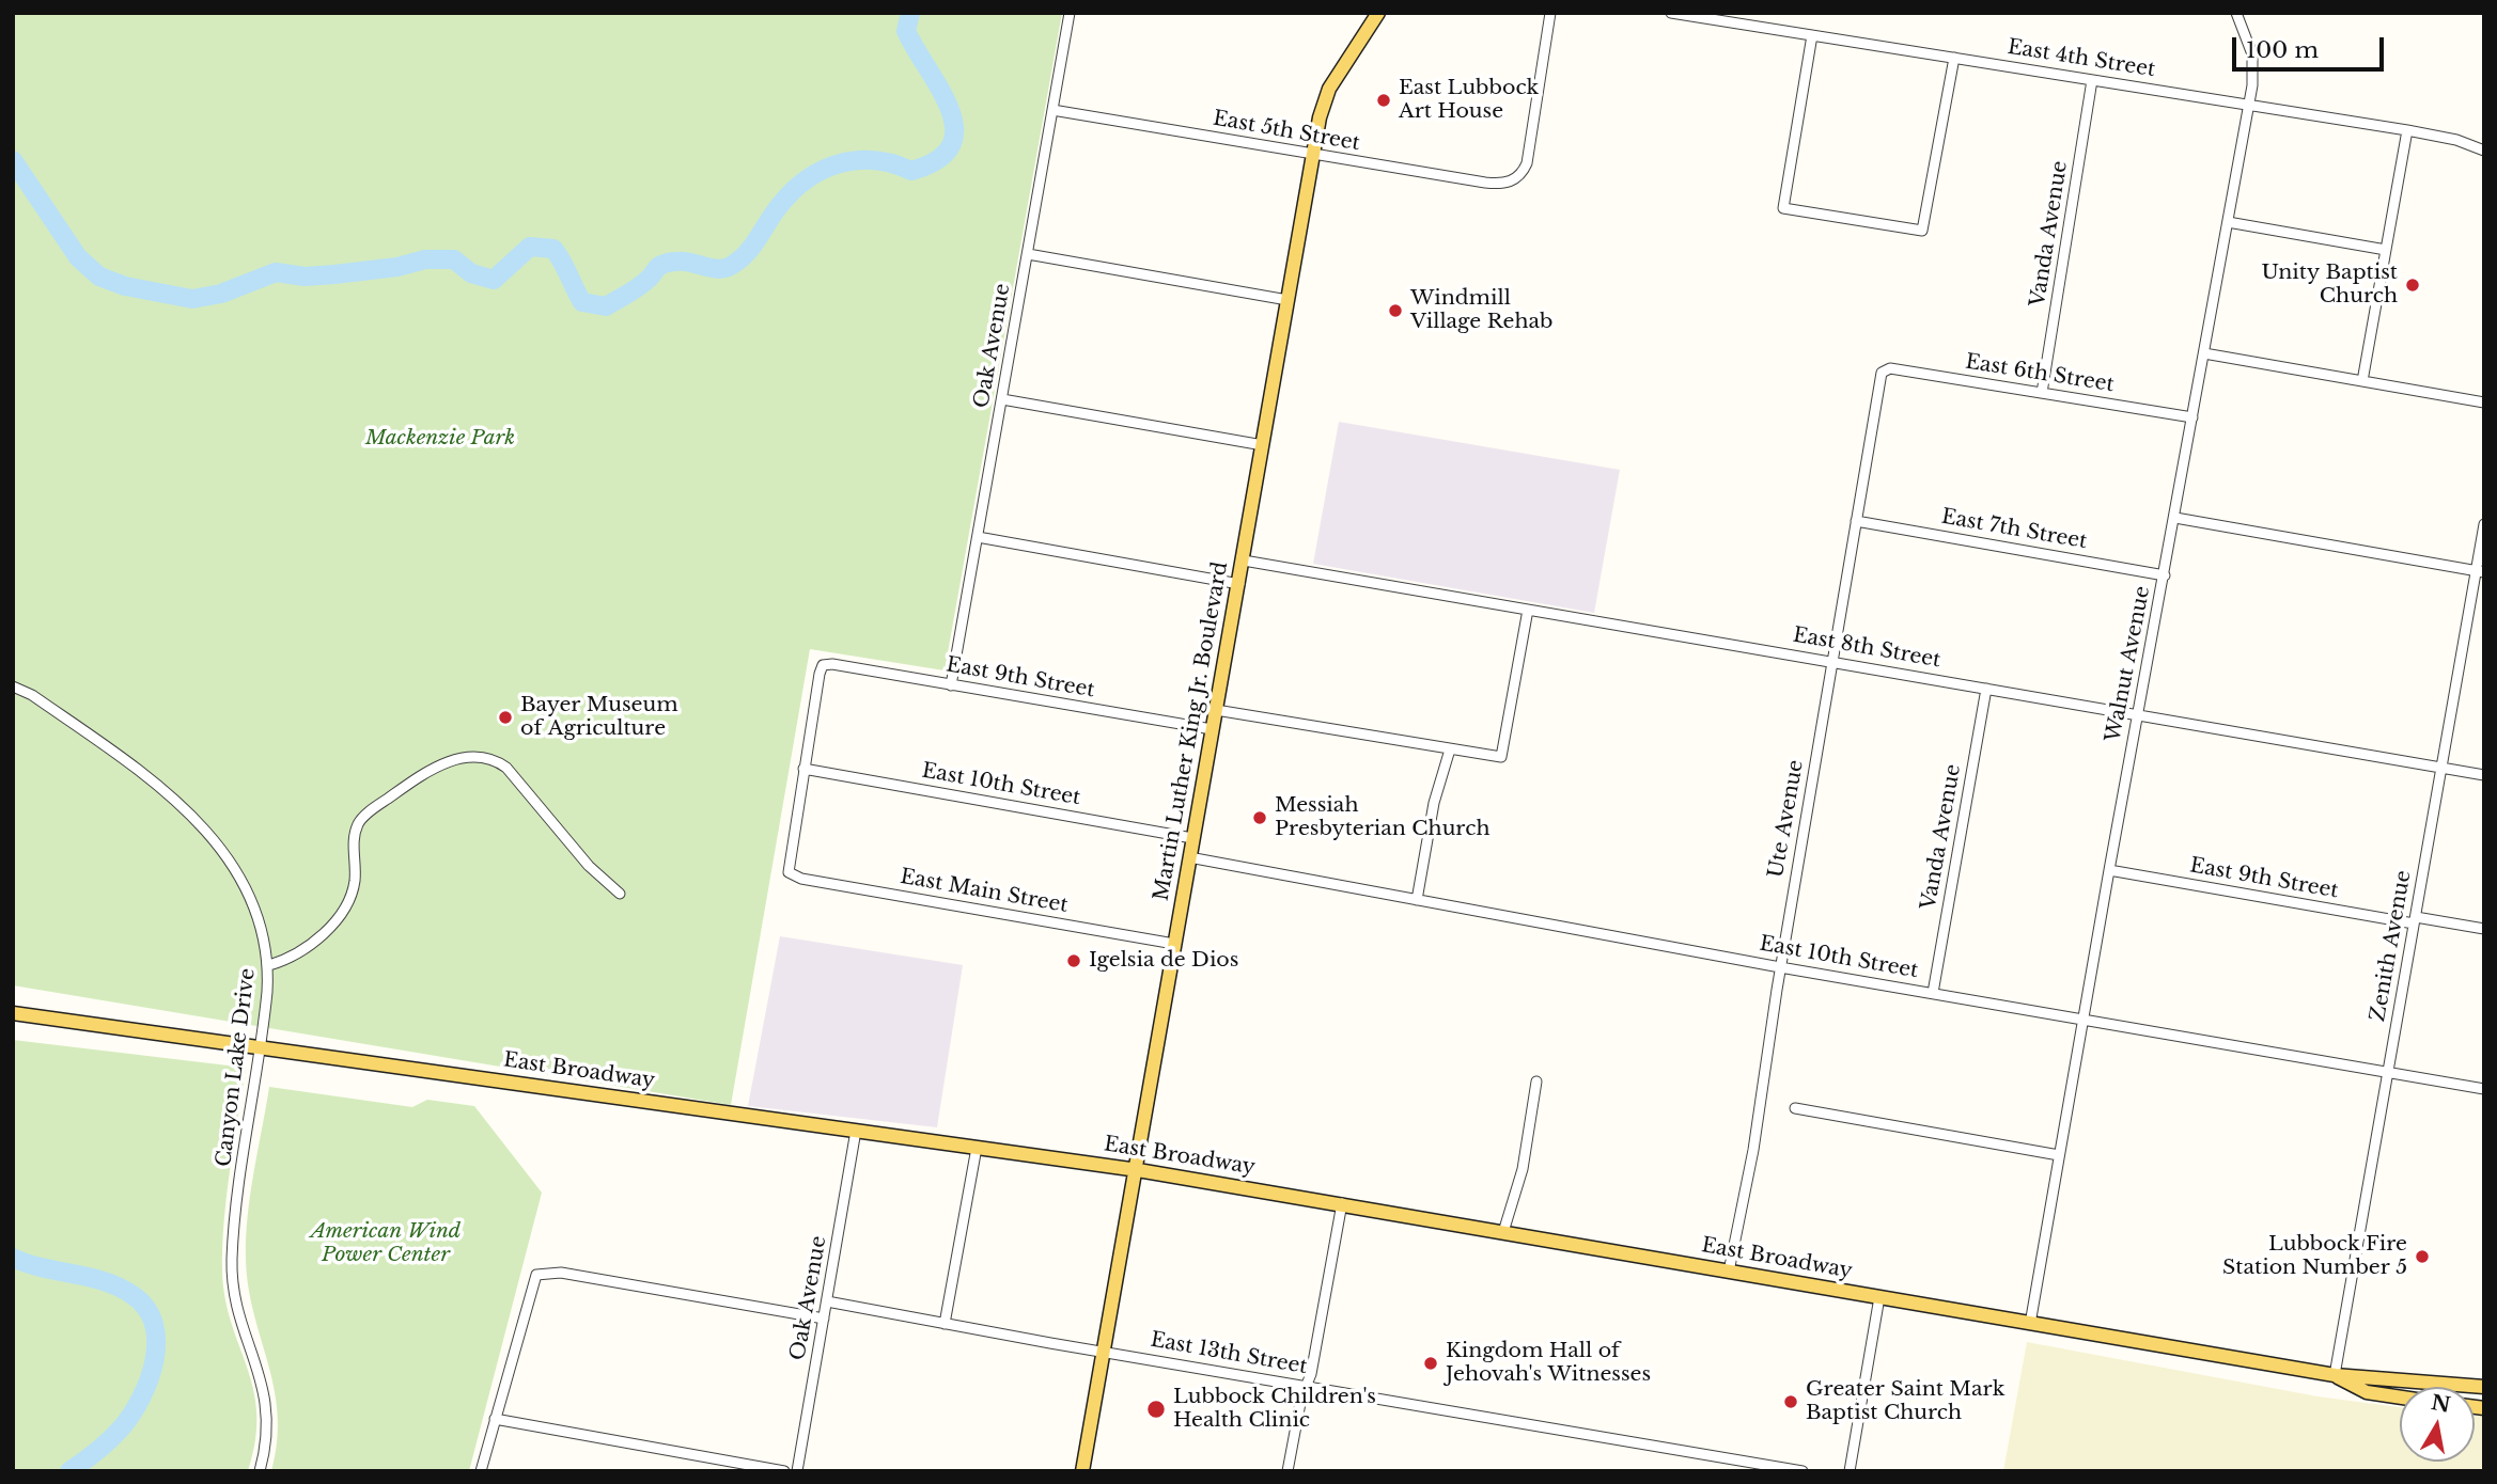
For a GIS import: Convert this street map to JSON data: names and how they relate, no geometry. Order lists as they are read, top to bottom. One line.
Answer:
{"streets":{"main road":["Martin Luther King Jr. Boulevard","East Broadway"],"street":["East 4th Street","East 5th Street","Vanda Avenue","Oak Avenue","East 6th Street","East 7th Street","East 8th Street","Walnut Avenue","East 9th Street","East 10th Street","Ute Avenue","East Main Street","Zenith Avenue","Canyon Lake Drive","East 13th Street"]},"crossings":[["East 4th Street","Vanda Avenue"],["East 4th Street","Walnut Avenue"],["East 5th Street","Oak Avenue"],["East 5th Street","Martin Luther King Jr. Boulevard"],["Vanda Avenue","East 6th Street"],["Vanda Avenue","East 8th Street"],["Vanda Avenue","East 10th Street"],["Oak Avenue","East 9th Street"],["Oak Avenue","East Broadway"],["Oak Avenue","East 13th Street"],["East 6th Street","Walnut Avenue"],["East 6th Street","Ute Avenue"],["East 7th Street","Walnut Avenue"],["East 7th Street","Ute Avenue"],["East 8th Street","Walnut Avenue"],["East 8th Street","Martin Luther King Jr. Boulevard"],["East 8th Street","Ute Avenue"],["East 8th Street","Zenith Avenue"],["Walnut Avenue","East 9th Street"],["Walnut Avenue","East 10th Street"],["Walnut Avenue","East Broadway"],["East 9th Street","Martin Luther King Jr. Boulevard"],["East 9th Street","East 10th Street"],["East 9th Street","East Main Street"],["East 9th Street","Zenith Avenue"],["Martin Luther King Jr. Boulevard","East 10th Street"],["Martin Luther King Jr. Boulevard","East Main Street"],["Martin Luther King Jr. Boulevard","East Broadway"],["Martin Luther King Jr. Boulevard","East 13th Street"],["East 10th Street","Ute Avenue"],["East 10th Street","East Main Street"],["East 10th Street","Zenith Avenue"],["Ute Avenue","East Broadway"],["Zenith Avenue","East Broadway"],["Canyon Lake Drive","East Broadway"]],"parks":["Mackenzie Park","American Wind Power Center"],"places":["East Lubbock Art House","Unity Baptist Church","Windmill Village Rehab","Bayer Museum of Agriculture","Messiah Presbyterian Church","Igelsia de Dios","Lubbock Fire Station Number 5","Kingdom Hall of Jehovah's Witnesses","Greater Saint Mark Baptist Church","Lubbock Children's Health Clinic"],"scale_bar":"100 m","north":"top"}
